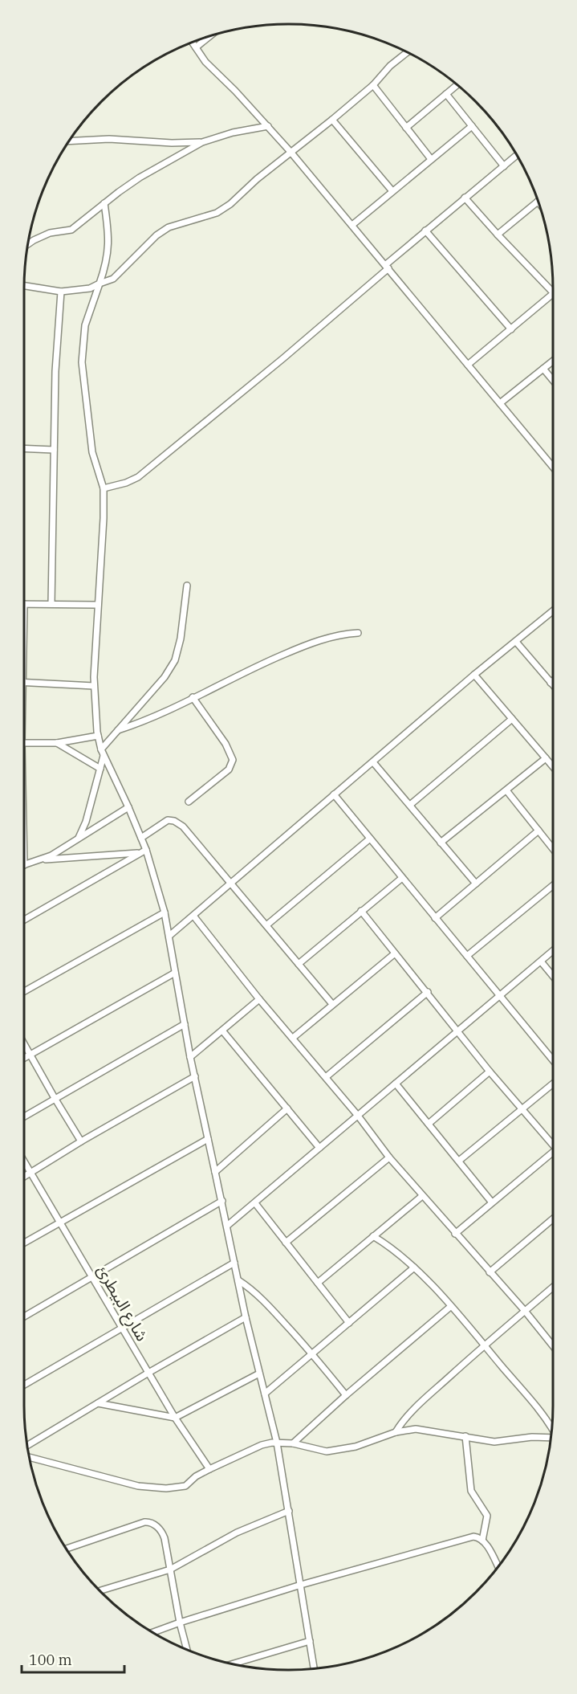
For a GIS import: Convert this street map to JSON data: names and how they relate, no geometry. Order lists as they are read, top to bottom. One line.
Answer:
{"streets":{"street":["شارع البيطرئ"]},"scale_bar":"100 m"}
